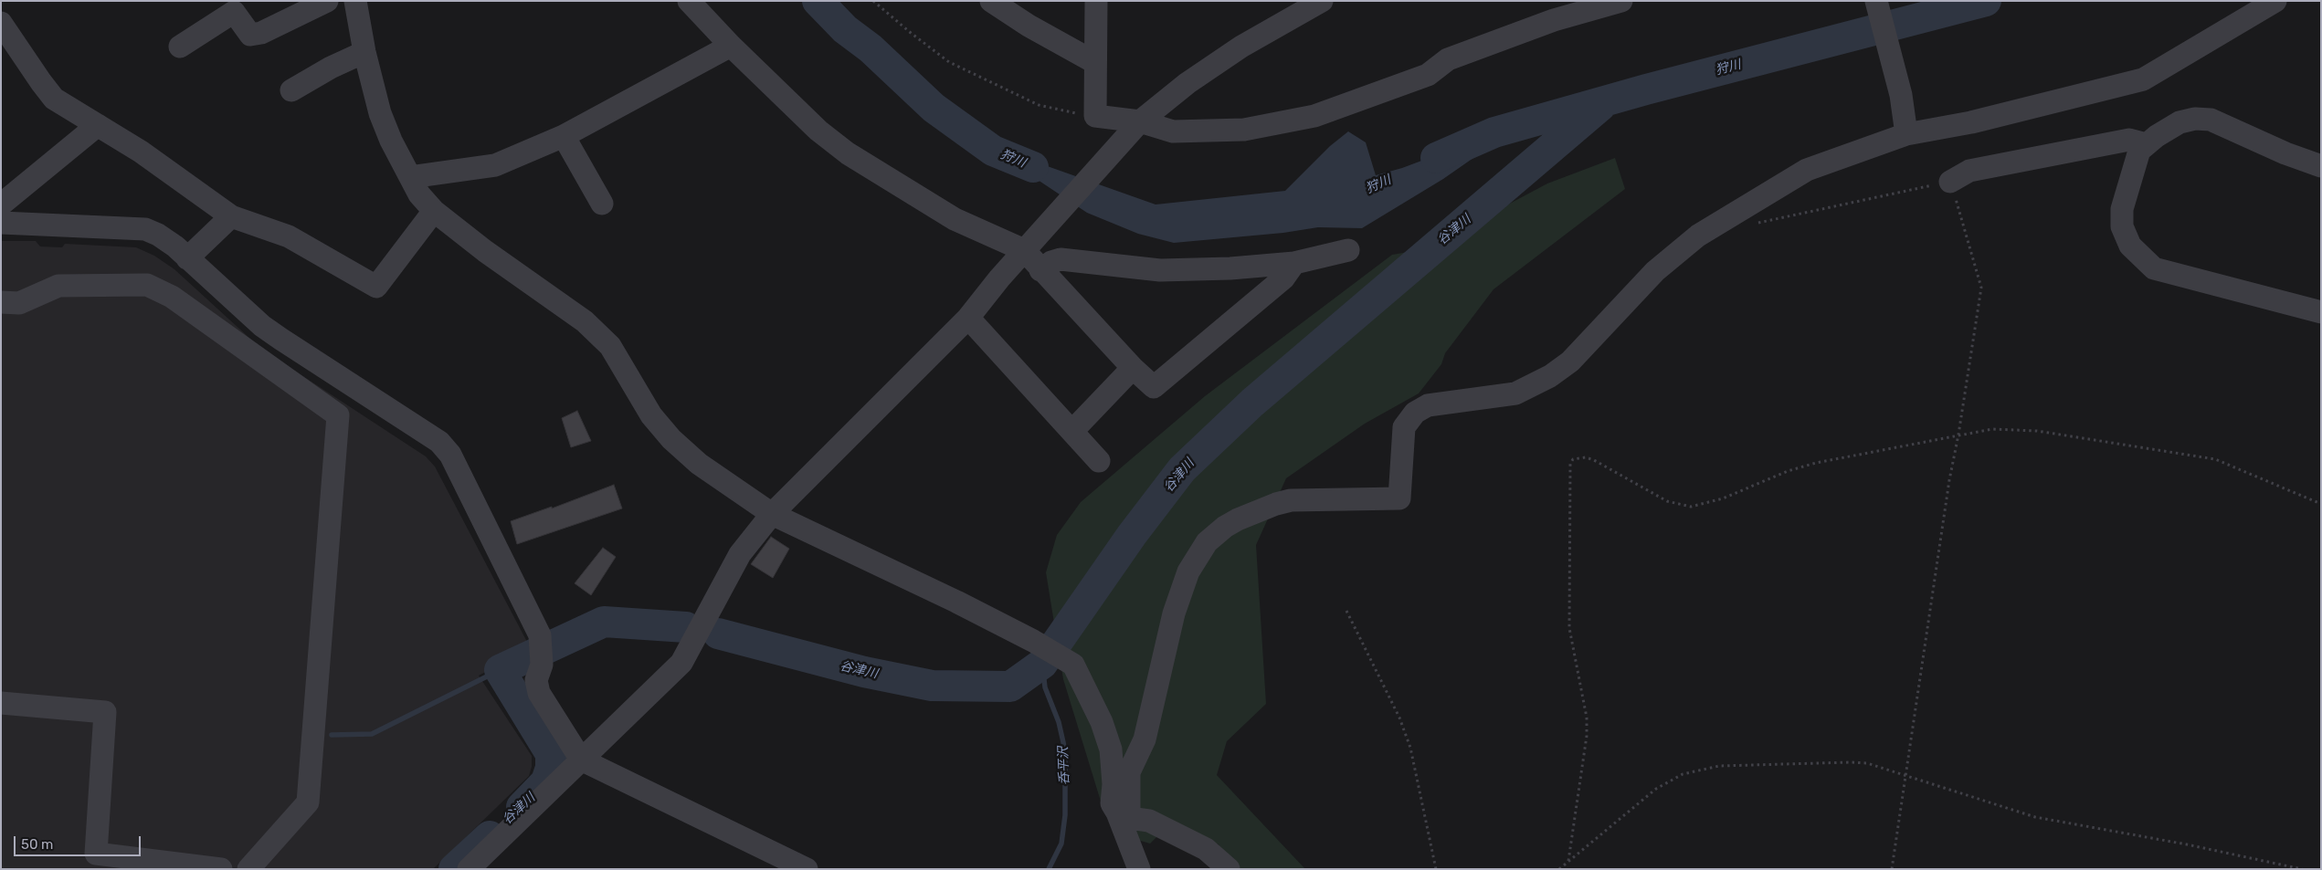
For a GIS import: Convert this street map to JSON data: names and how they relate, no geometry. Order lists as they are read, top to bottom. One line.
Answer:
{"water":["狩川","谷津川","呑平沢"],"scale_bar":"50 m"}
